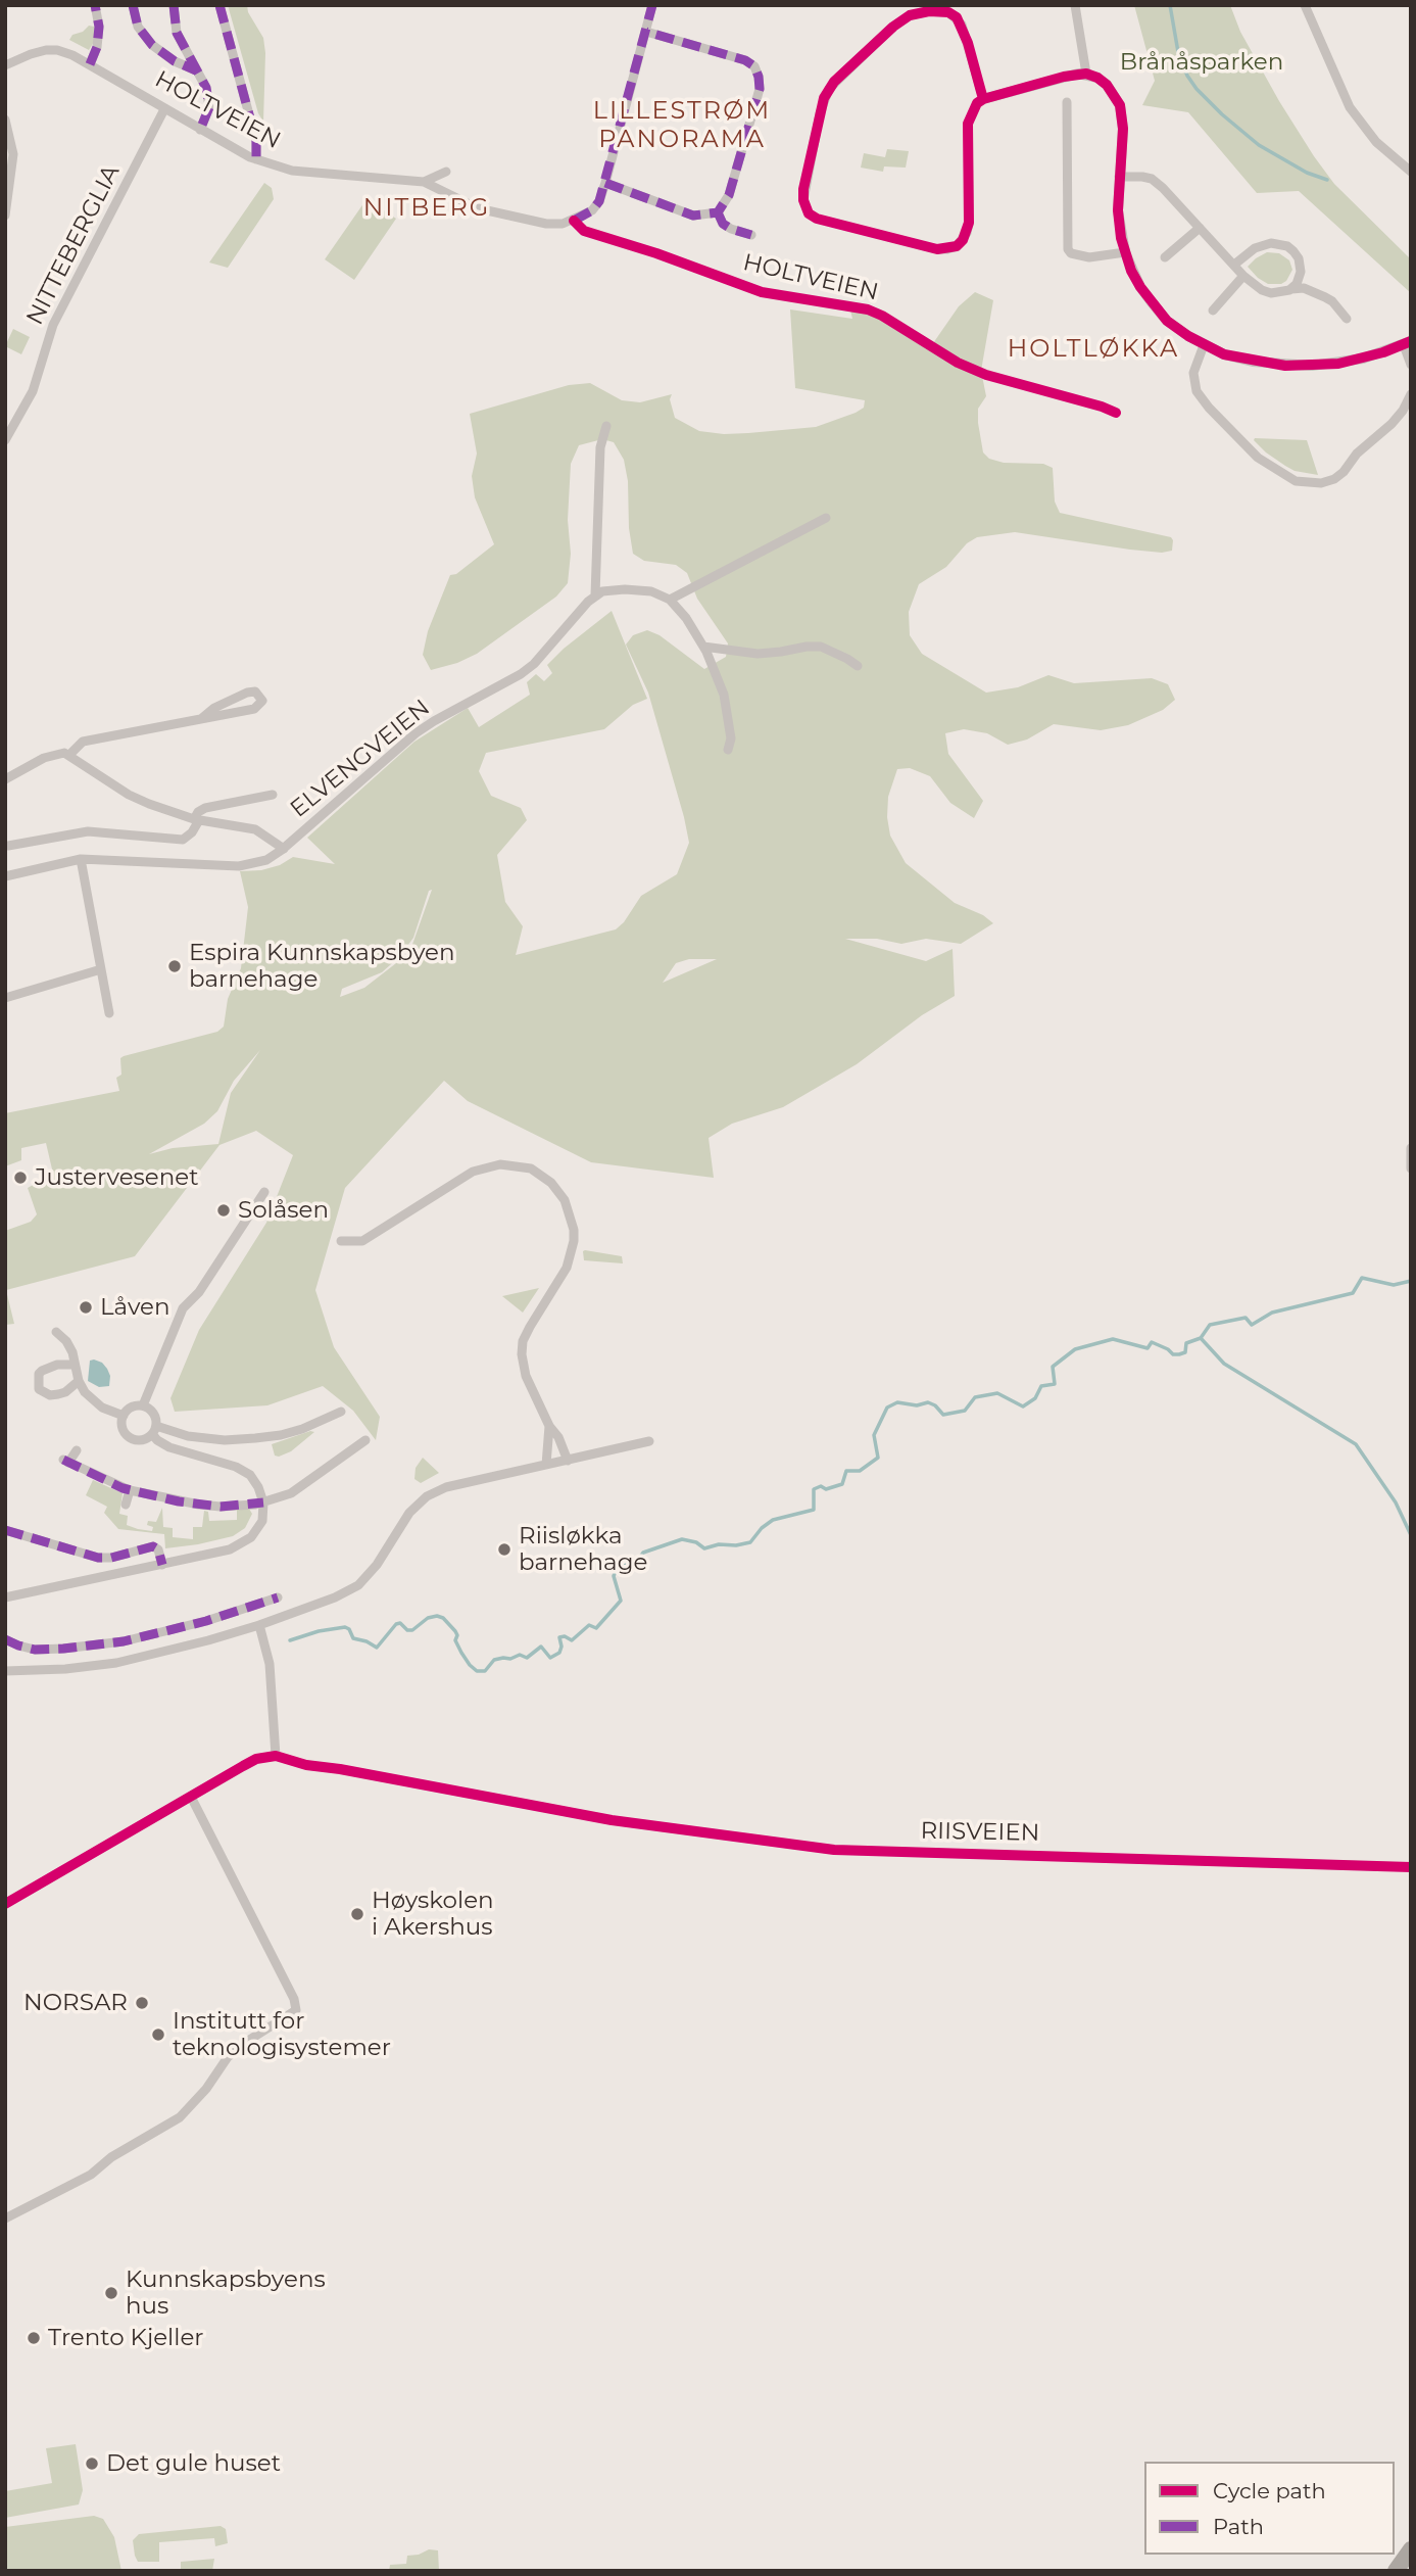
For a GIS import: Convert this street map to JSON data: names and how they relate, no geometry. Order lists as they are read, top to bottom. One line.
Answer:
{"streets":{"street":["HOLTVEIEN","NITTEBERGLIA","ELVENGVEIEN","RIISVEIEN"]},"crossings":[["HOLTVEIEN","NITTEBERGLIA"]],"districts":["LILLESTRØM PANORAMA","NITBERG","HOLTLØKKA"],"parks":["Brånåsparken"],"places":["Espira Kunnskapsbyen barnehage","Justervesenet","Solåsen","Låven","Riisløkka barnehage","Høyskolen i Akershus","NORSAR","Institutt for teknologisystemer","Kunnskapsbyens hus","Trento Kjeller","Det gule huset"],"legend":["Cycle path","Path"]}
